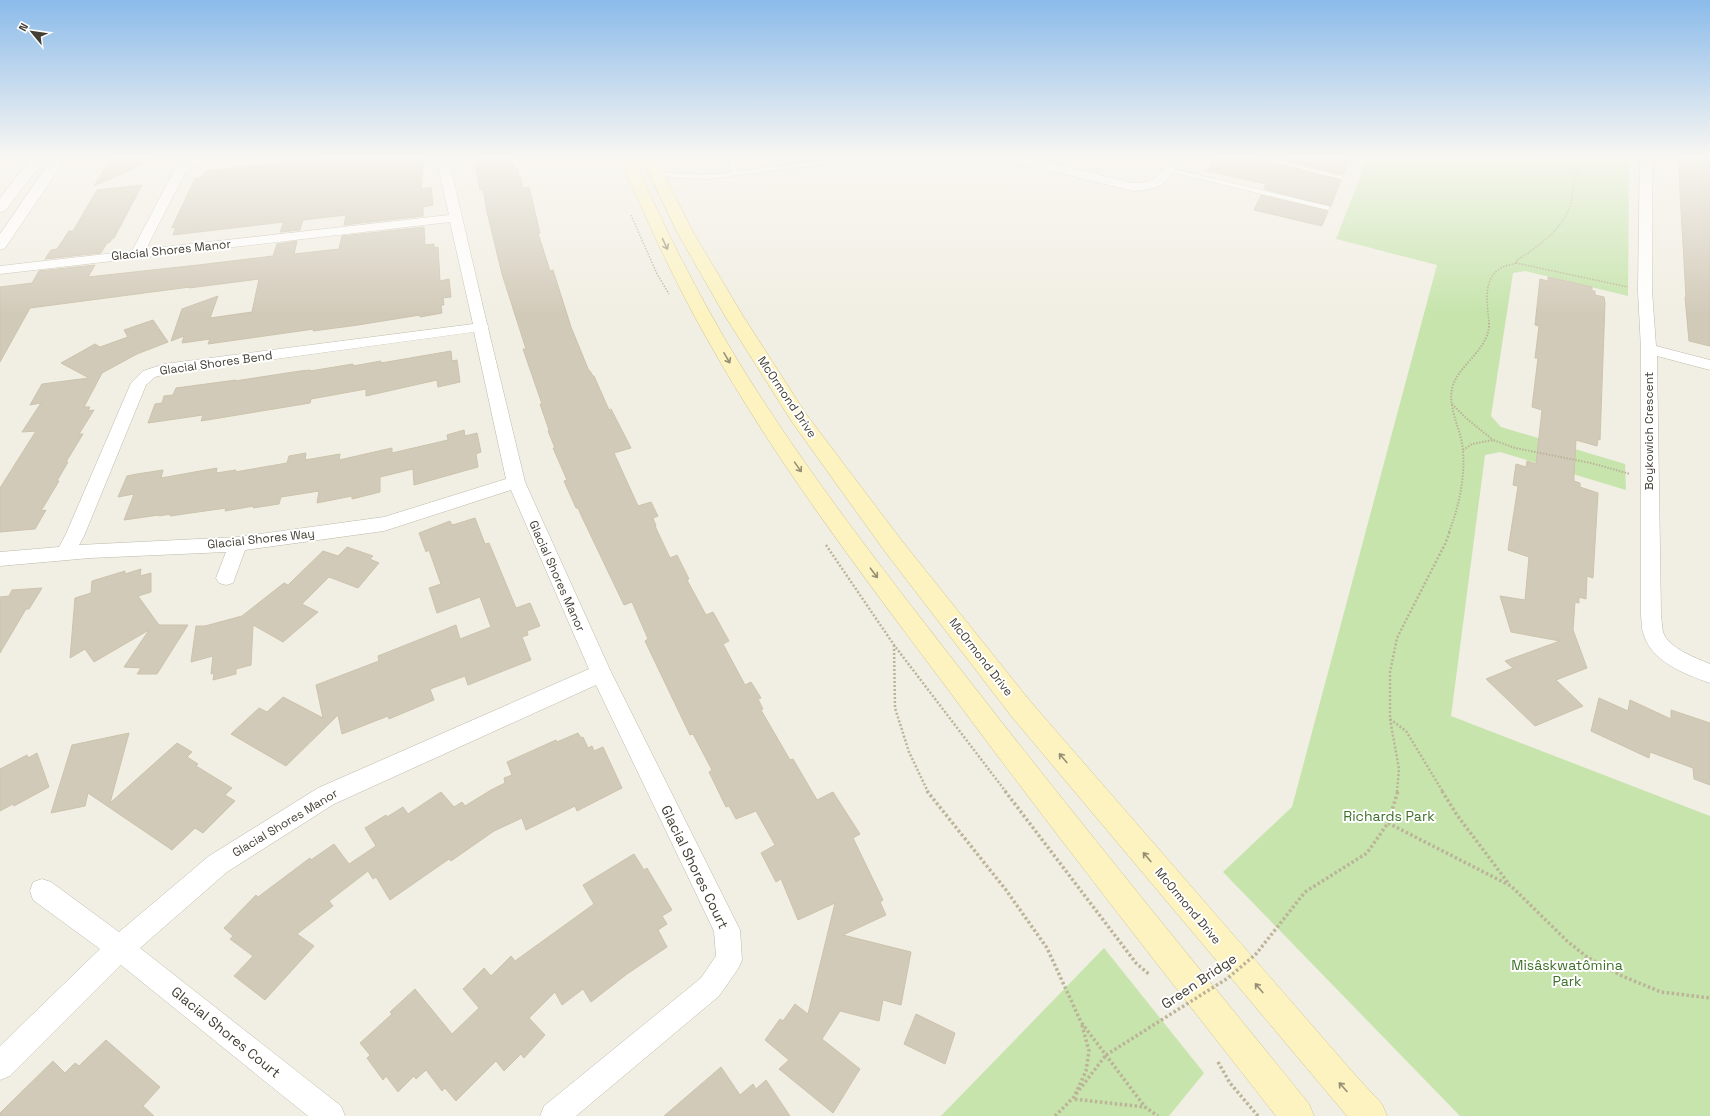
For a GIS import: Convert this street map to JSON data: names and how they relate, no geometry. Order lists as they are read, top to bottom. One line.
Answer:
{"streets":{"main road":["McOrmond Drive"],"street":["Glacial Shores Manor","Glacial Shores Bend","Boykowich Crescent","Glacial Shores Way","Glacial Shores Court"],"path":["Green Bridge"]},"crossings":[["Glacial Shores Manor","Glacial Shores Bend"],["Glacial Shores Manor","Glacial Shores Way"],["Glacial Shores Manor","Glacial Shores Court"],["Glacial Shores Bend","Glacial Shores Way"]],"parks":["Richards Park","Misâskwatômina Park"],"north":"top left"}
